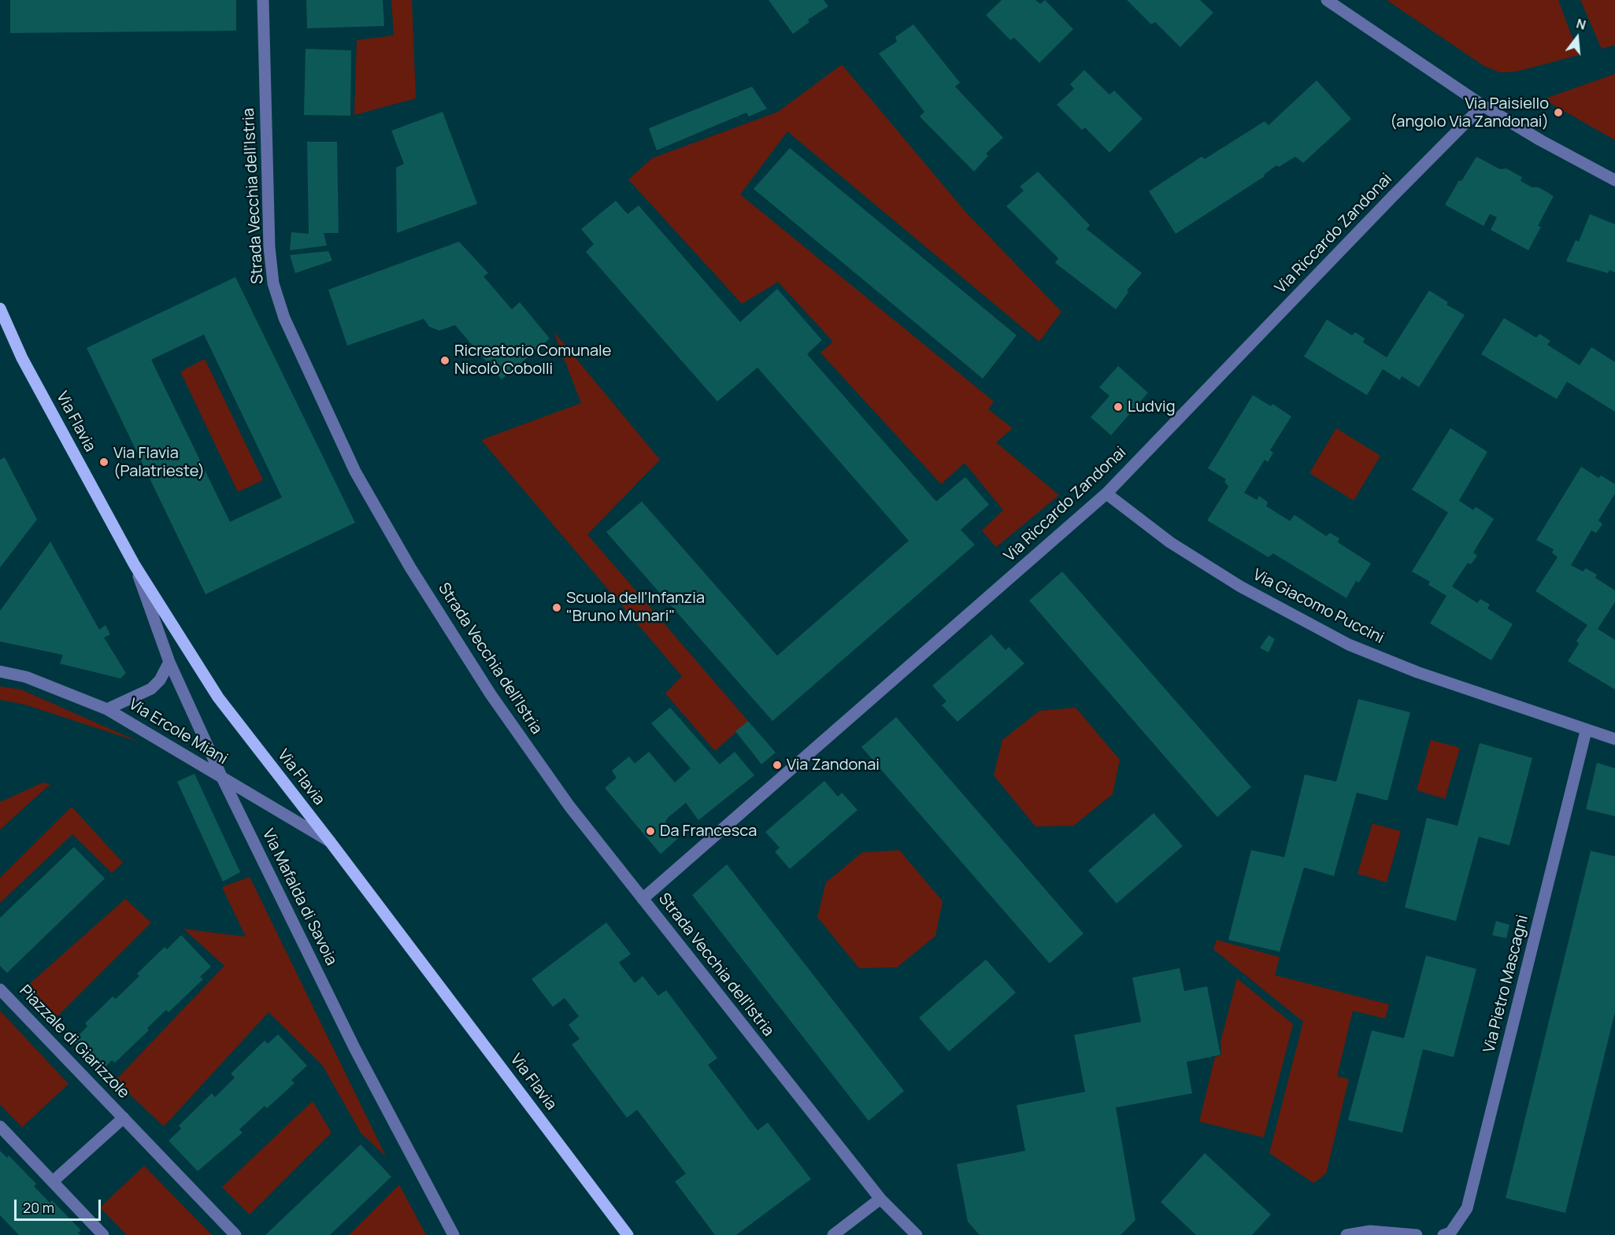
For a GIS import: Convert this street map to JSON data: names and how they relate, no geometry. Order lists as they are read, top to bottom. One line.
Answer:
{"streets":{"main road":["Via Flavia"],"street":["Strada Vecchia dell'Istria","Via Riccardo Zandonai","Via Giacomo Puccini","Via Ercole Miani","Via Mafalda di Savoia","Via Pietro Mascagni","Piazzale di Giarizzole"]},"crossings":[["Strada Vecchia dell'Istria","Via Riccardo Zandonai"],["Via Riccardo Zandonai","Via Giacomo Puccini"],["Via Flavia","Via Ercole Miani"],["Via Flavia","Via Mafalda di Savoia"],["Via Giacomo Puccini","Via Pietro Mascagni"],["Via Ercole Miani","Via Mafalda di Savoia"]],"places":["Via Paisiello (angolo Via Zandonai)","Ricreatorio Comunale Nicolò Cobolli","Ludvig","Via Flavia (Palatrieste)","Scuola dell'Infanzia \"Bruno Munari\"","Via Zandonai","Da Francesca"],"scale_bar":"20 m","north":"top"}
